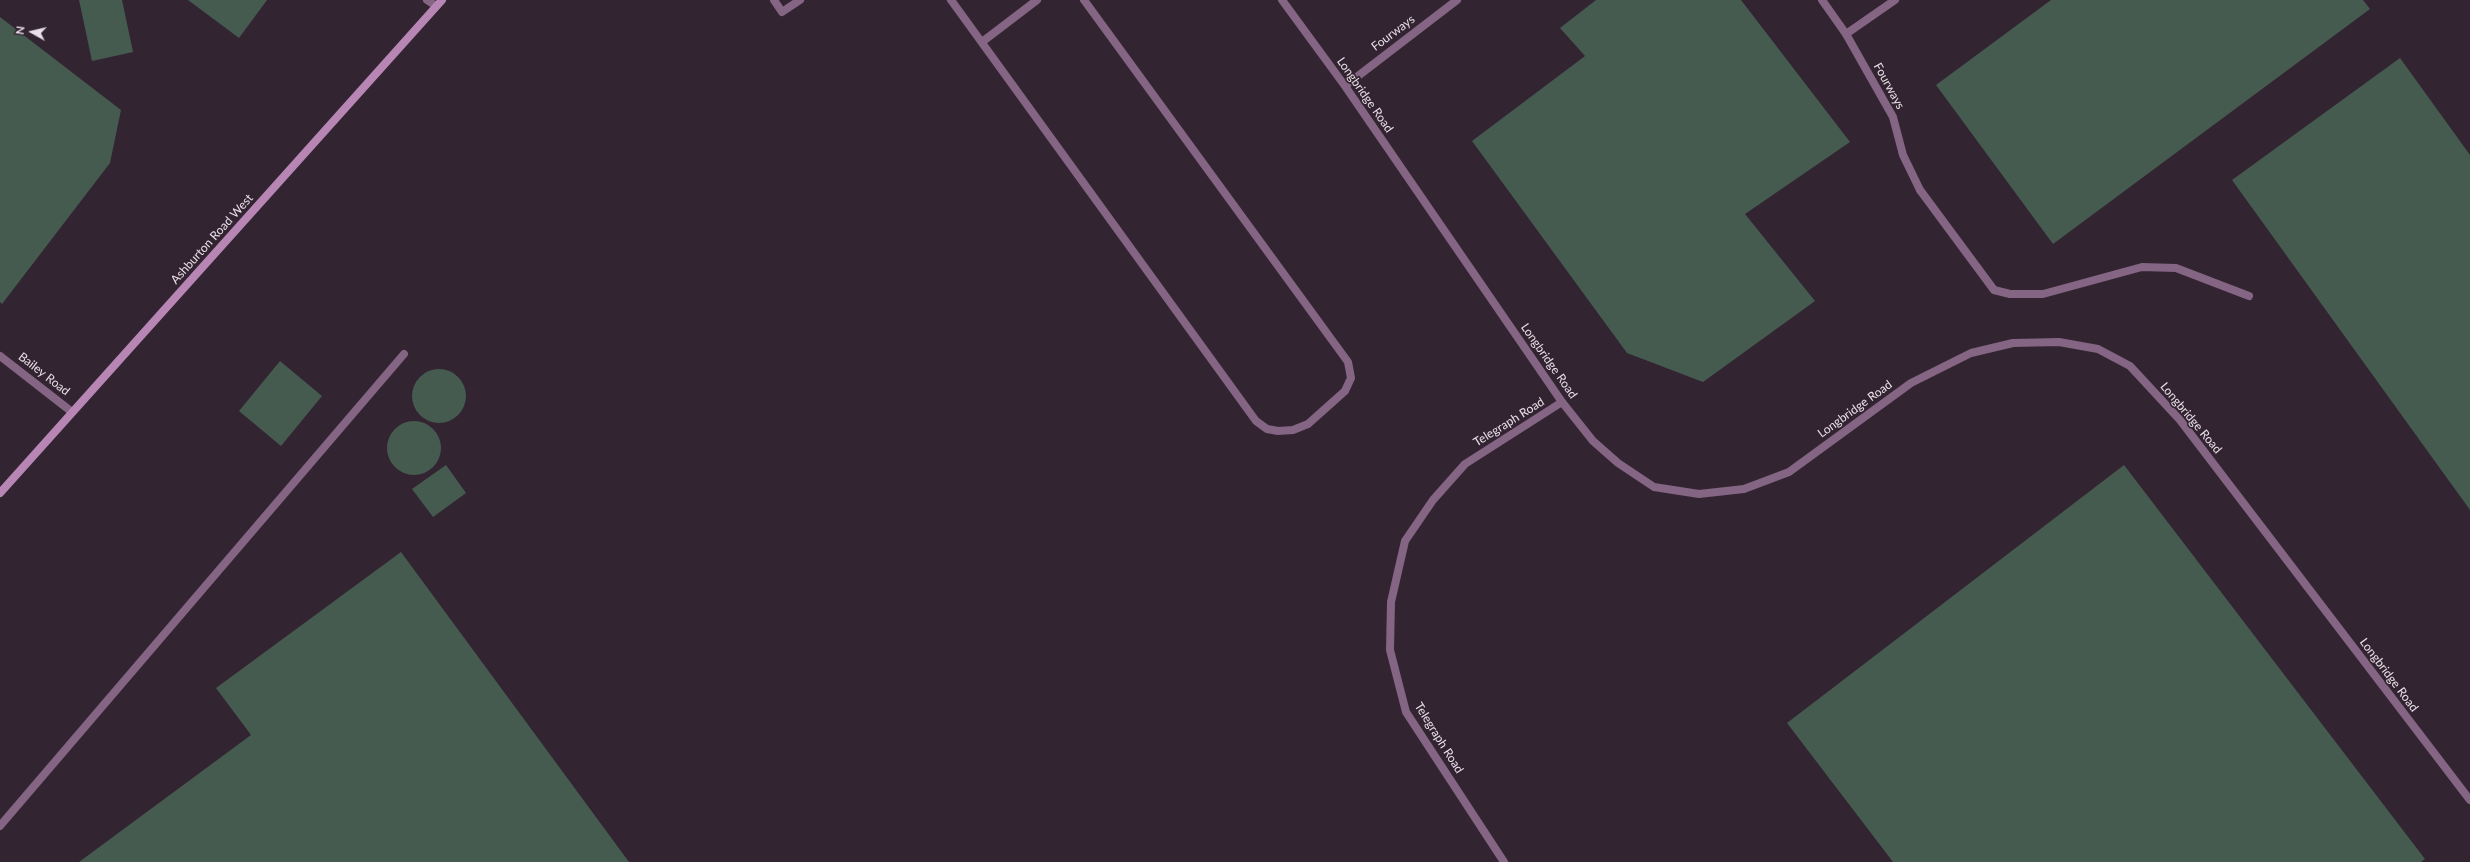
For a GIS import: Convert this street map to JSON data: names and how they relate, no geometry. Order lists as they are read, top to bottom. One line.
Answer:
{"streets":{"main road":["Ashburton Road West"],"street":["Fourways","Longbridge Road","Bailey Road","Telegraph Road"]},"crossings":[["Fourways","Longbridge Road"],["Longbridge Road","Telegraph Road"],["Ashburton Road West","Bailey Road"]],"north":"left"}
